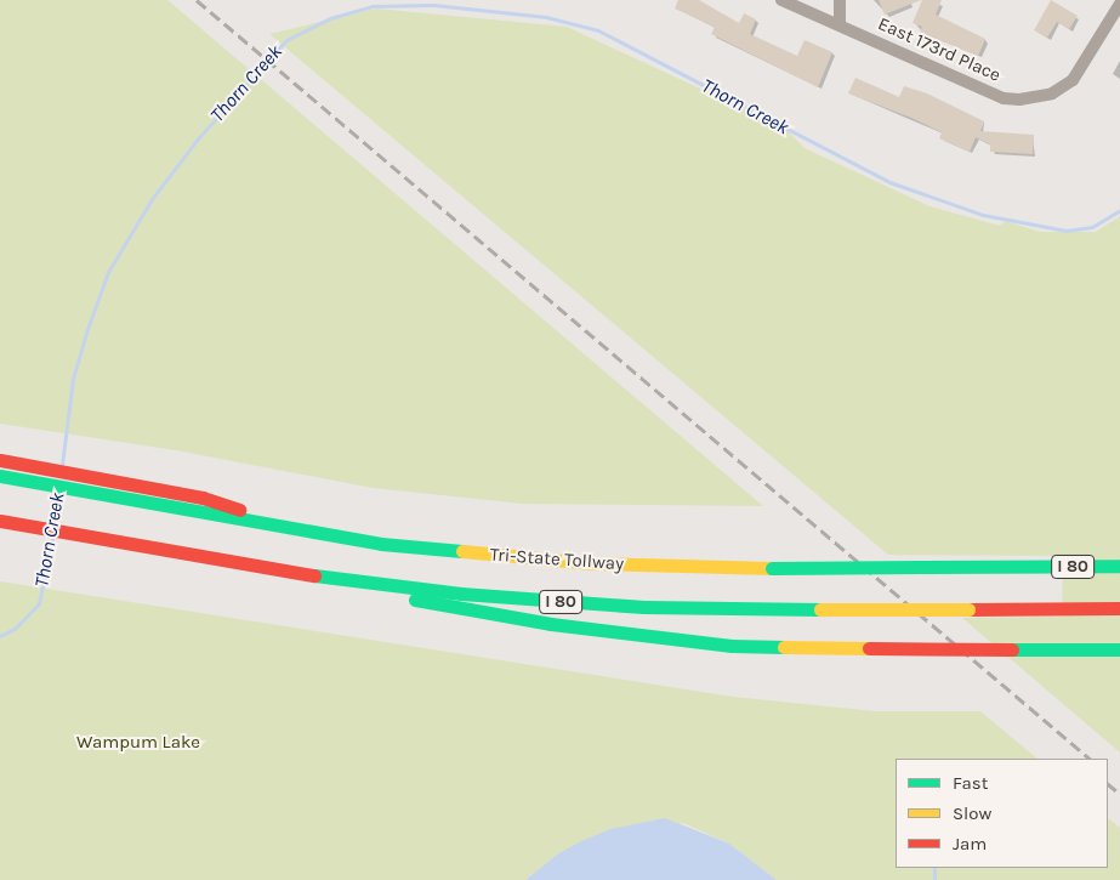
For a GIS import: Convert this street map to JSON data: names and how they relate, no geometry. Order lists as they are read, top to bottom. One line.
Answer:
{"streets":{"highway":["Tri-State Tollway","I 80"],"street":["East 173rd Place"]},"water":["Thorn Creek"],"parks":["Wampum Lake"],"legend":["Fast","Slow","Jam"]}
